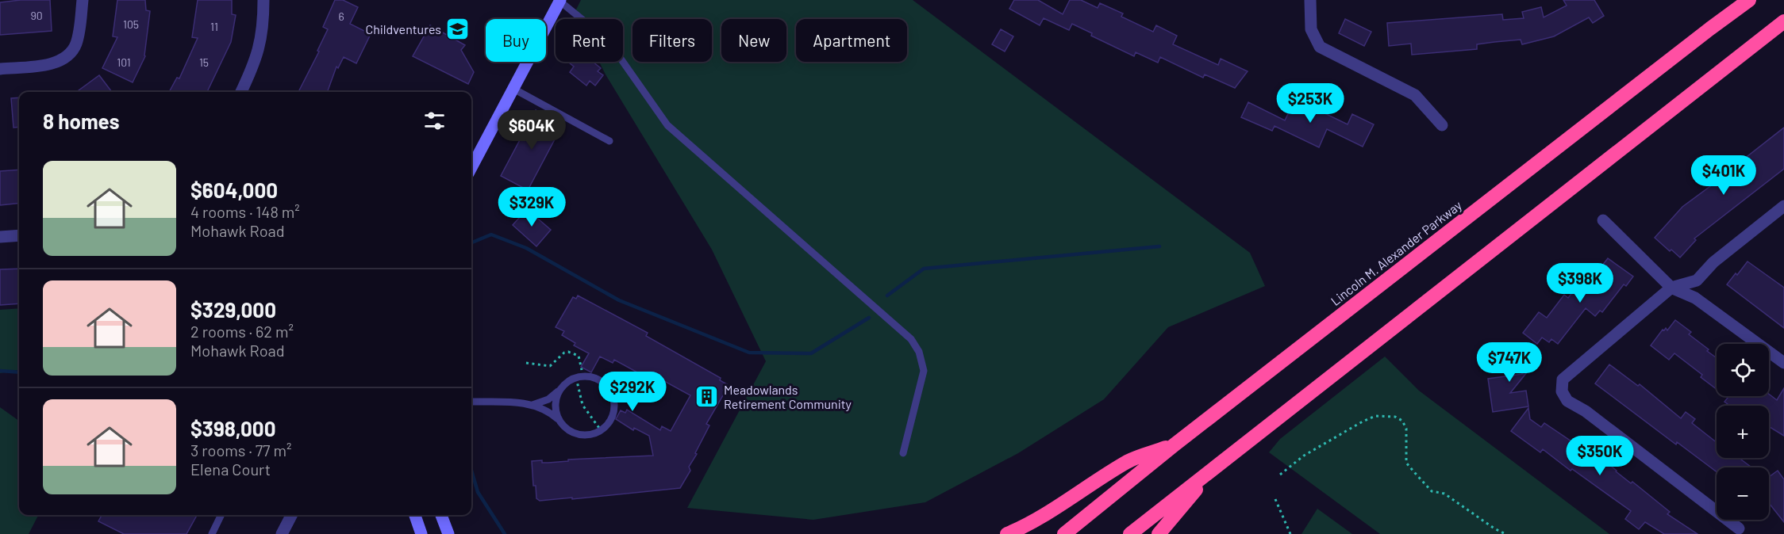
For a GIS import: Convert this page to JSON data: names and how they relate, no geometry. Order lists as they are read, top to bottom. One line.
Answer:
{"streets":{"highway":["Lincoln M. Alexander Parkway"]},"places":{"school or university":["Childventures"],"building":["Meadowlands Retirement Community"]},"house_numbers":["90","6","105","11","101","15"],"page":{"chip":["Buy","Rent","Filters","New","Apartment"],"price":["$253K","$604K","$401K","$329K","$398K","$747K","$292K","$350K"],"heading":"8 homes","list":[{"name":"$604,000","note":"4 rooms · 148 m² · Mohawk Road"},{"name":"$329,000","note":"2 rooms · 62 m² · Mohawk Road"},{"name":"$398,000","note":"3 rooms · 77 m² · Elena Court"}],"map_buttons":["+","−"]}}
